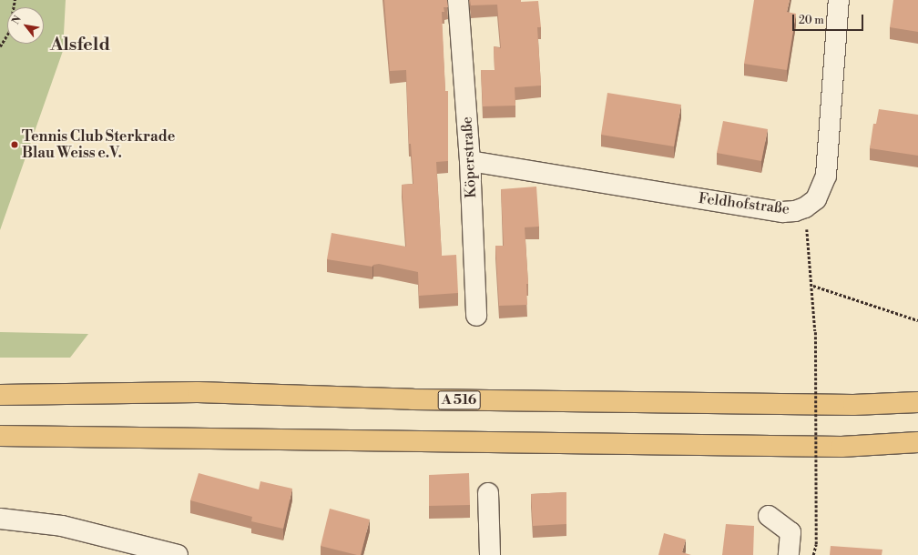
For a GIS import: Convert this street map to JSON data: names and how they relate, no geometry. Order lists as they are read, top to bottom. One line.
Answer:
{"streets":{"highway":["A 516"],"street":["Köperstraße","Feldhofstraße"]},"crossings":[["Köperstraße","Feldhofstraße"]],"districts":["Alsfeld"],"places":["Tennis Club Sterkrade Blau Weiss e.V."],"scale_bar":"20 m","north":"top left"}
